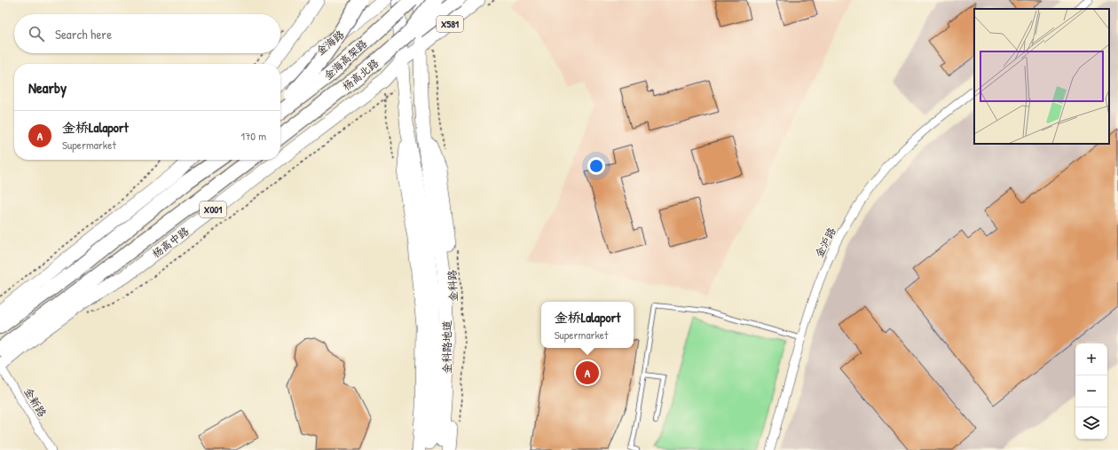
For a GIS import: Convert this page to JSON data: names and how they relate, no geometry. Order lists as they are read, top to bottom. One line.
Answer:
{"streets":{"highway":["金海高架路","杨高北路","X001"],"main road":["X581","金海路","杨高中路","金科路","金科路地道"],"street":["金沪路","金新路"]},"crossings":[["X581","杨高中路"],["X581","金科路"],["杨高中路","金科路"],["杨高中路","金新路"],["金科路","金科路地道"]],"page":{"search":"Search here","heading":"Nearby","list":[{"mark":"A","name":"金桥Lalaport","note":"Supermarket","value":"170 m"}],"popup":["金桥Lalaport","Supermarket"],"map_buttons":["+","−"],"pins":"A"}}
